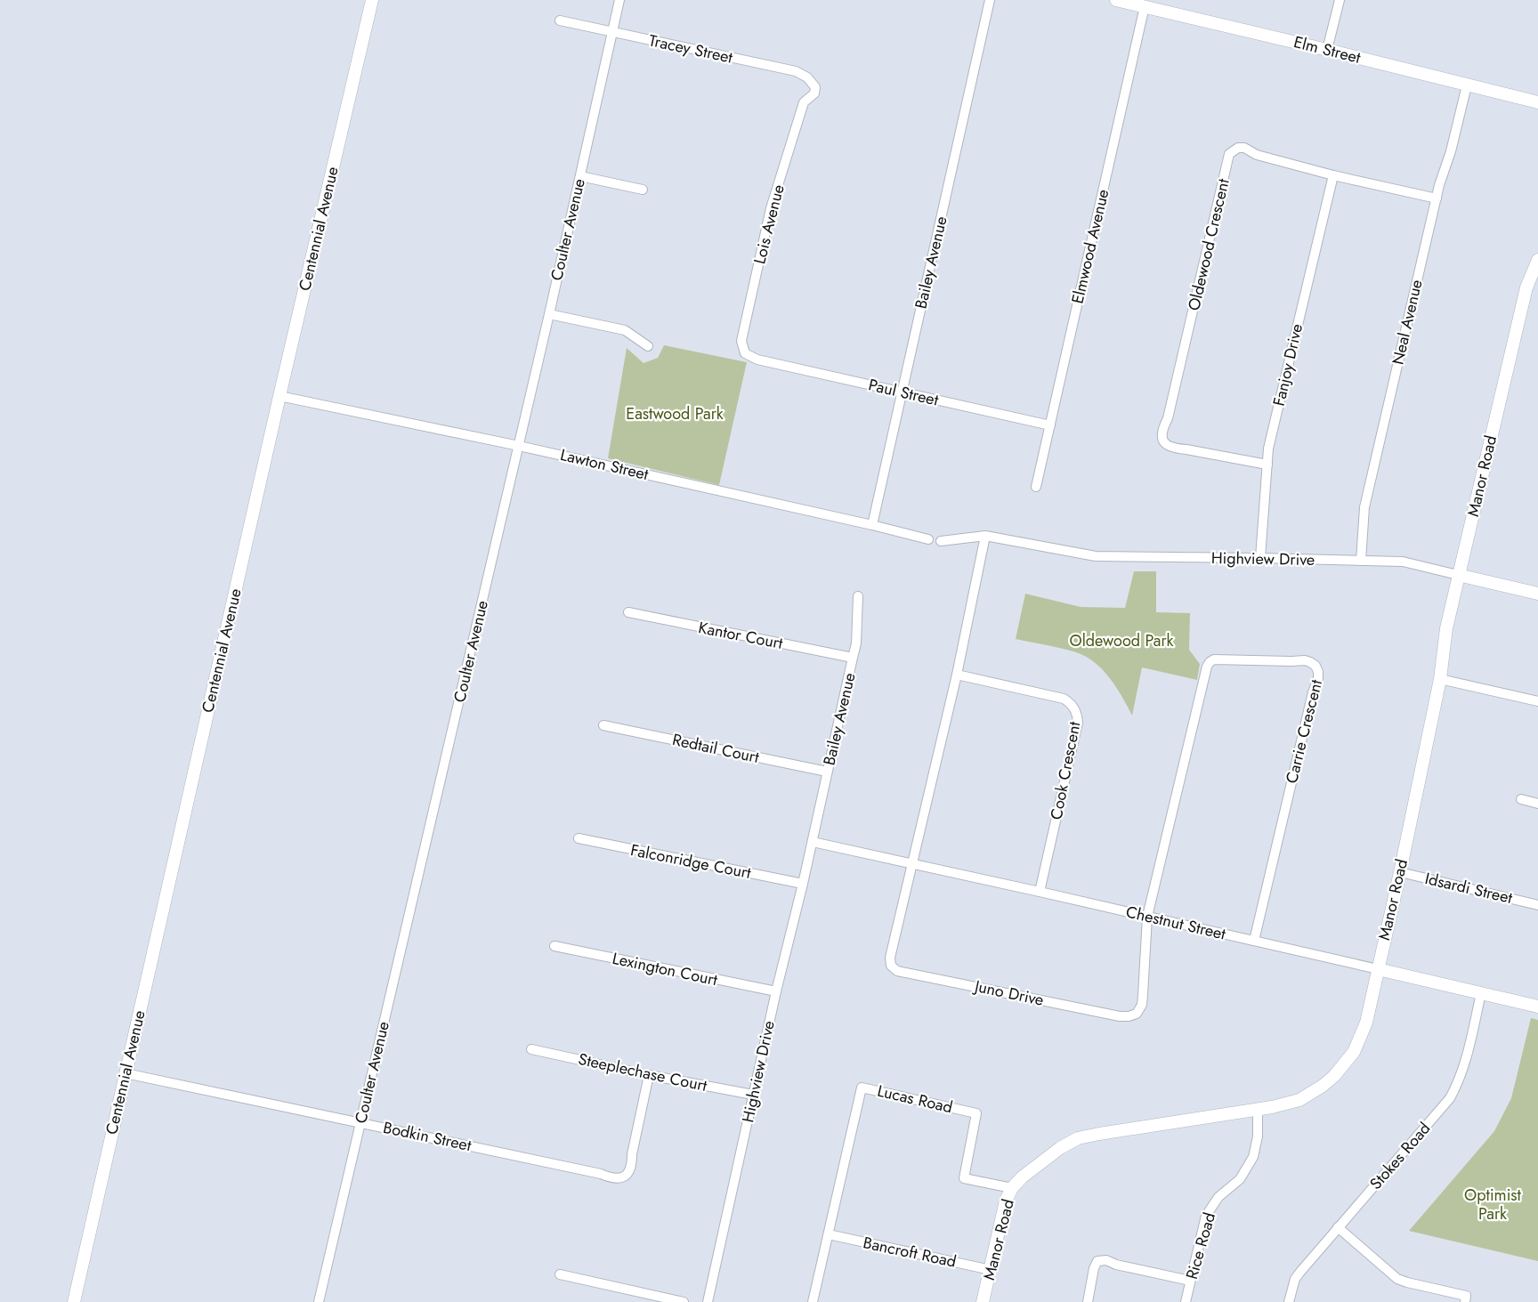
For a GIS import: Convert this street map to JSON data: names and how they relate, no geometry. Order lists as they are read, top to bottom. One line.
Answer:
{"streets":{"main road":["Elm Street","Centennial Avenue","Manor Road","Highview Drive","Chestnut Street"],"street":["Tracey Street","Lois Avenue","Coulter Avenue","Oldewood Crescent","Elmwood Avenue","Bailey Avenue","Neal Avenue","Fanjoy Drive","Paul Street","Lawton Street","Kantor Court","Carrie Crescent","Redtail Court","Cook Crescent","Falconridge Court","Idsardi Street","Lexington Court","Juno Drive","Steeplechase Court","Lucas Road","Bodkin Street","Stokes Road","Rice Road","Bancroft Road"]},"crossings":[["Tracey Street","Lois Avenue"],["Tracey Street","Coulter Avenue"],["Elm Street","Elmwood Avenue"],["Elm Street","Neal Avenue"],["Lois Avenue","Paul Street"],["Centennial Avenue","Lawton Street"],["Centennial Avenue","Bodkin Street"],["Coulter Avenue","Lawton Street"],["Coulter Avenue","Bodkin Street"],["Oldewood Crescent","Neal Avenue"],["Oldewood Crescent","Fanjoy Drive"],["Elmwood Avenue","Paul Street"],["Bailey Avenue","Paul Street"],["Bailey Avenue","Lawton Street"],["Bailey Avenue","Highview Drive"],["Bailey Avenue","Kantor Court"],["Bailey Avenue","Redtail Court"],["Bailey Avenue","Chestnut Street"],["Neal Avenue","Highview Drive"],["Fanjoy Drive","Highview Drive"],["Manor Road","Highview Drive"],["Manor Road","Idsardi Street"],["Manor Road","Chestnut Street"],["Manor Road","Lucas Road"],["Manor Road","Rice Road"],["Manor Road","Bancroft Road"],["Highview Drive","Falconridge Court"],["Highview Drive","Chestnut Street"],["Highview Drive","Lexington Court"],["Highview Drive","Steeplechase Court"],["Carrie Crescent","Chestnut Street"],["Carrie Crescent","Juno Drive"],["Cook Crescent","Chestnut Street"],["Chestnut Street","Juno Drive"],["Chestnut Street","Stokes Road"],["Steeplechase Court","Bodkin Street"],["Lucas Road","Bancroft Road"]],"parks":["Eastwood Park","Oldewood Park","Optimist Park"]}
